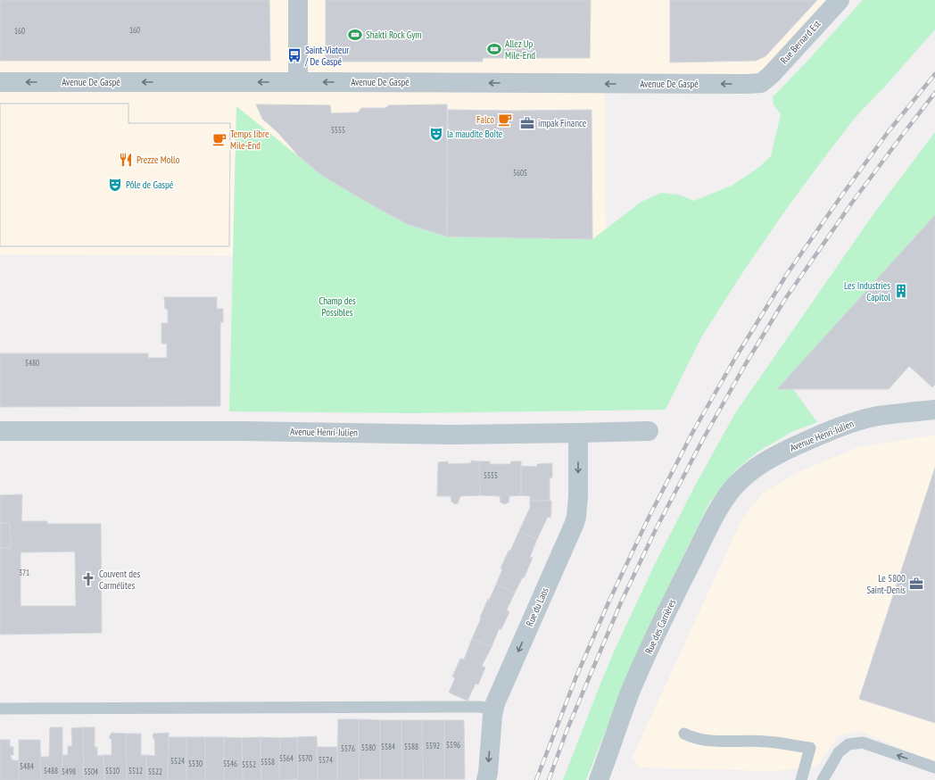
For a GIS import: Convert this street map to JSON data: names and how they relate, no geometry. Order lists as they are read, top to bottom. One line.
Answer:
{"streets":{"street":["Rue Bernard Est","Avenue De Gaspé","Avenue Henri-Julien","Rue du Laos","Rue des Carrières"]},"crossings":[["Rue Bernard Est","Avenue De Gaspé"],["Avenue Henri-Julien","Rue du Laos"],["Avenue Henri-Julien","Rue des Carrières"]],"one_way":["Avenue De Gaspé","Rue du Laos"],"parks":["Champ des Possibles"],"places":{"sports":["Shakti Rock Gym","Allez Up Mile-End"],"bus stop":["Saint-Viateur / De Gaspé"],"cafe":["Falco","Temps libre Mile-End"],"office":["impak Finance","Le 5800 Saint-Denis"],"theatre":["la maudite Boîte","Pôle de Gaspé"],"restaurant":["Prezze Mollo"],"building":["Les Industries Capitol"],"church":["Couvent des Carmélites"]},"house_numbers":["160","160","5555","5605","5480","5555","371","5596","5592","5584","5588","5580","5576","5564","5570","5574","5524","5558","5530","5546","5552","5484","5488","5510","5512","5498","5504","5522"]}
